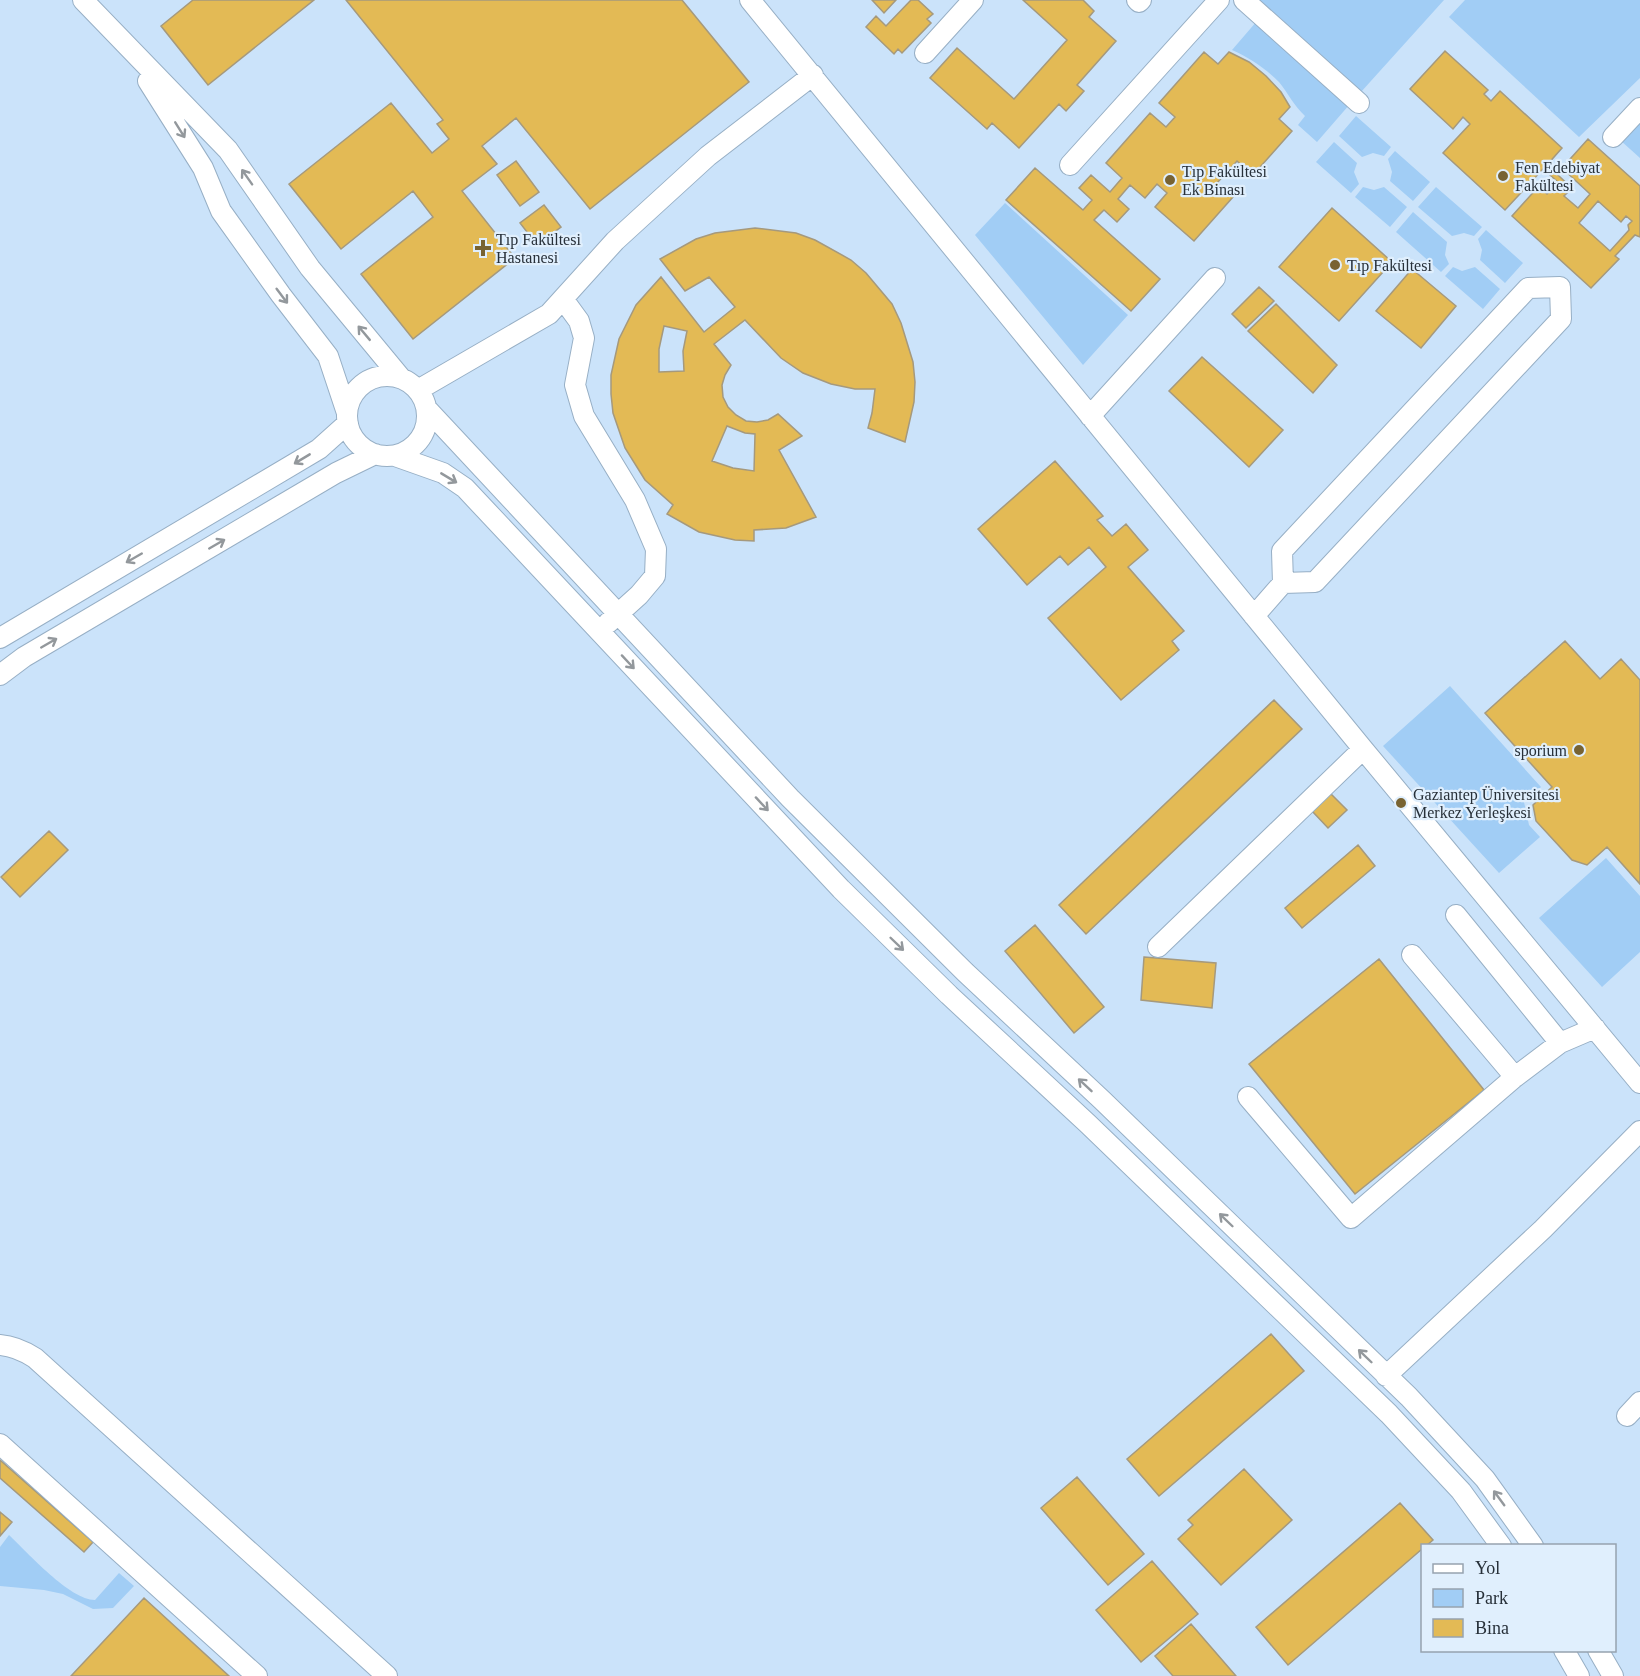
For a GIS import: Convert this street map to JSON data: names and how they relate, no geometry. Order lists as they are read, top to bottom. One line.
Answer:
{"places":{"other":["Fen Edebiyat Fakültesi","Tıp Fakültesi Ek Binası","Tıp Fakültesi","sporium","Gaziantep Üniversitesi Merkez Yerleşkesi"],"health":["Tıp Fakültesi Hastanesi"]},"legend":["Yol","Park","Bina"]}
